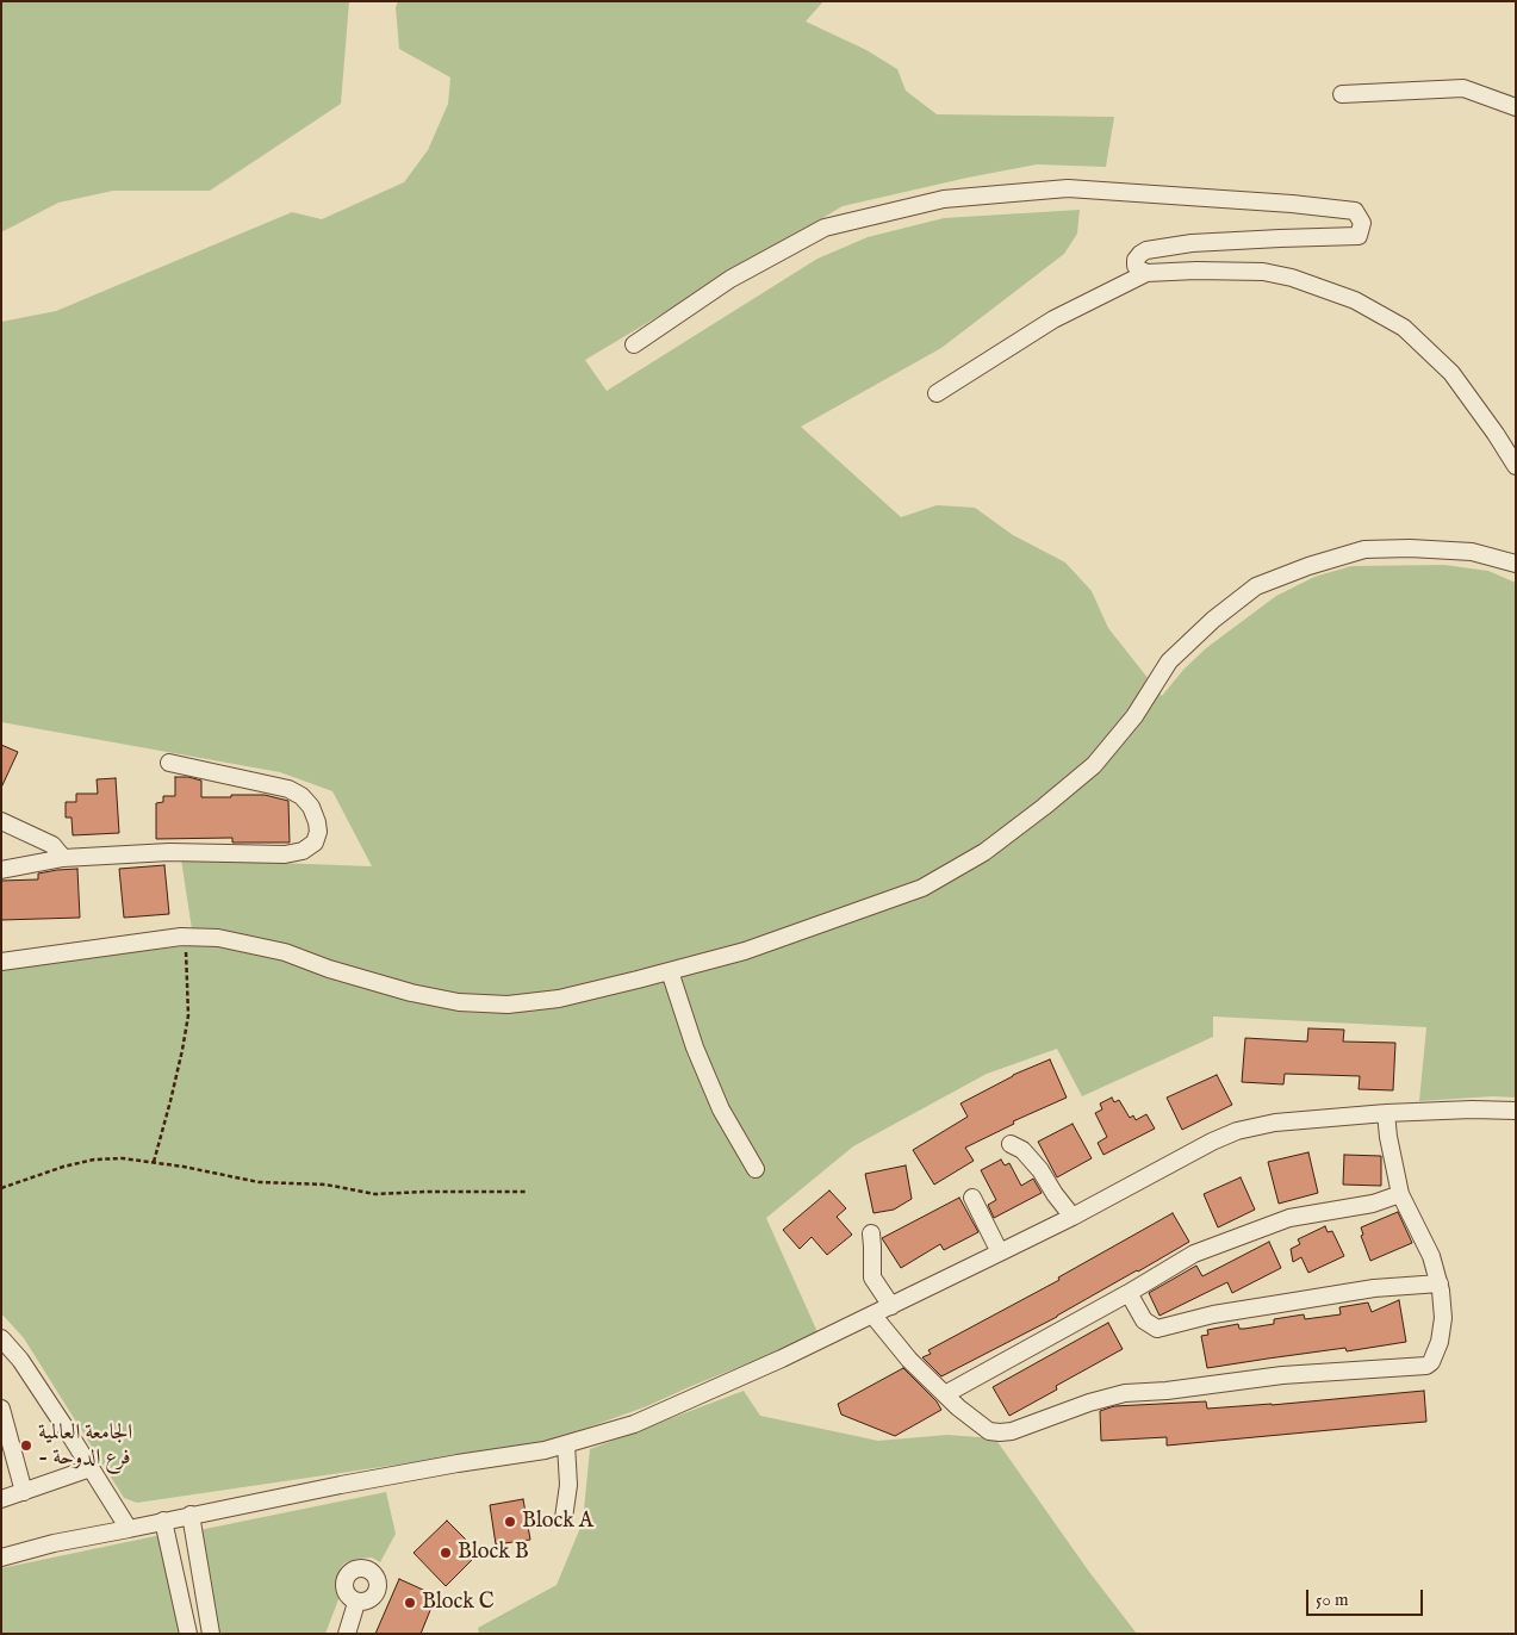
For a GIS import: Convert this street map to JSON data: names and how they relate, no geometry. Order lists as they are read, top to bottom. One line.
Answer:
{"places":["الجامعة العالمية - فرع الدوحة","Block A","Block B","Block C"],"scale_bar":"50 m"}
